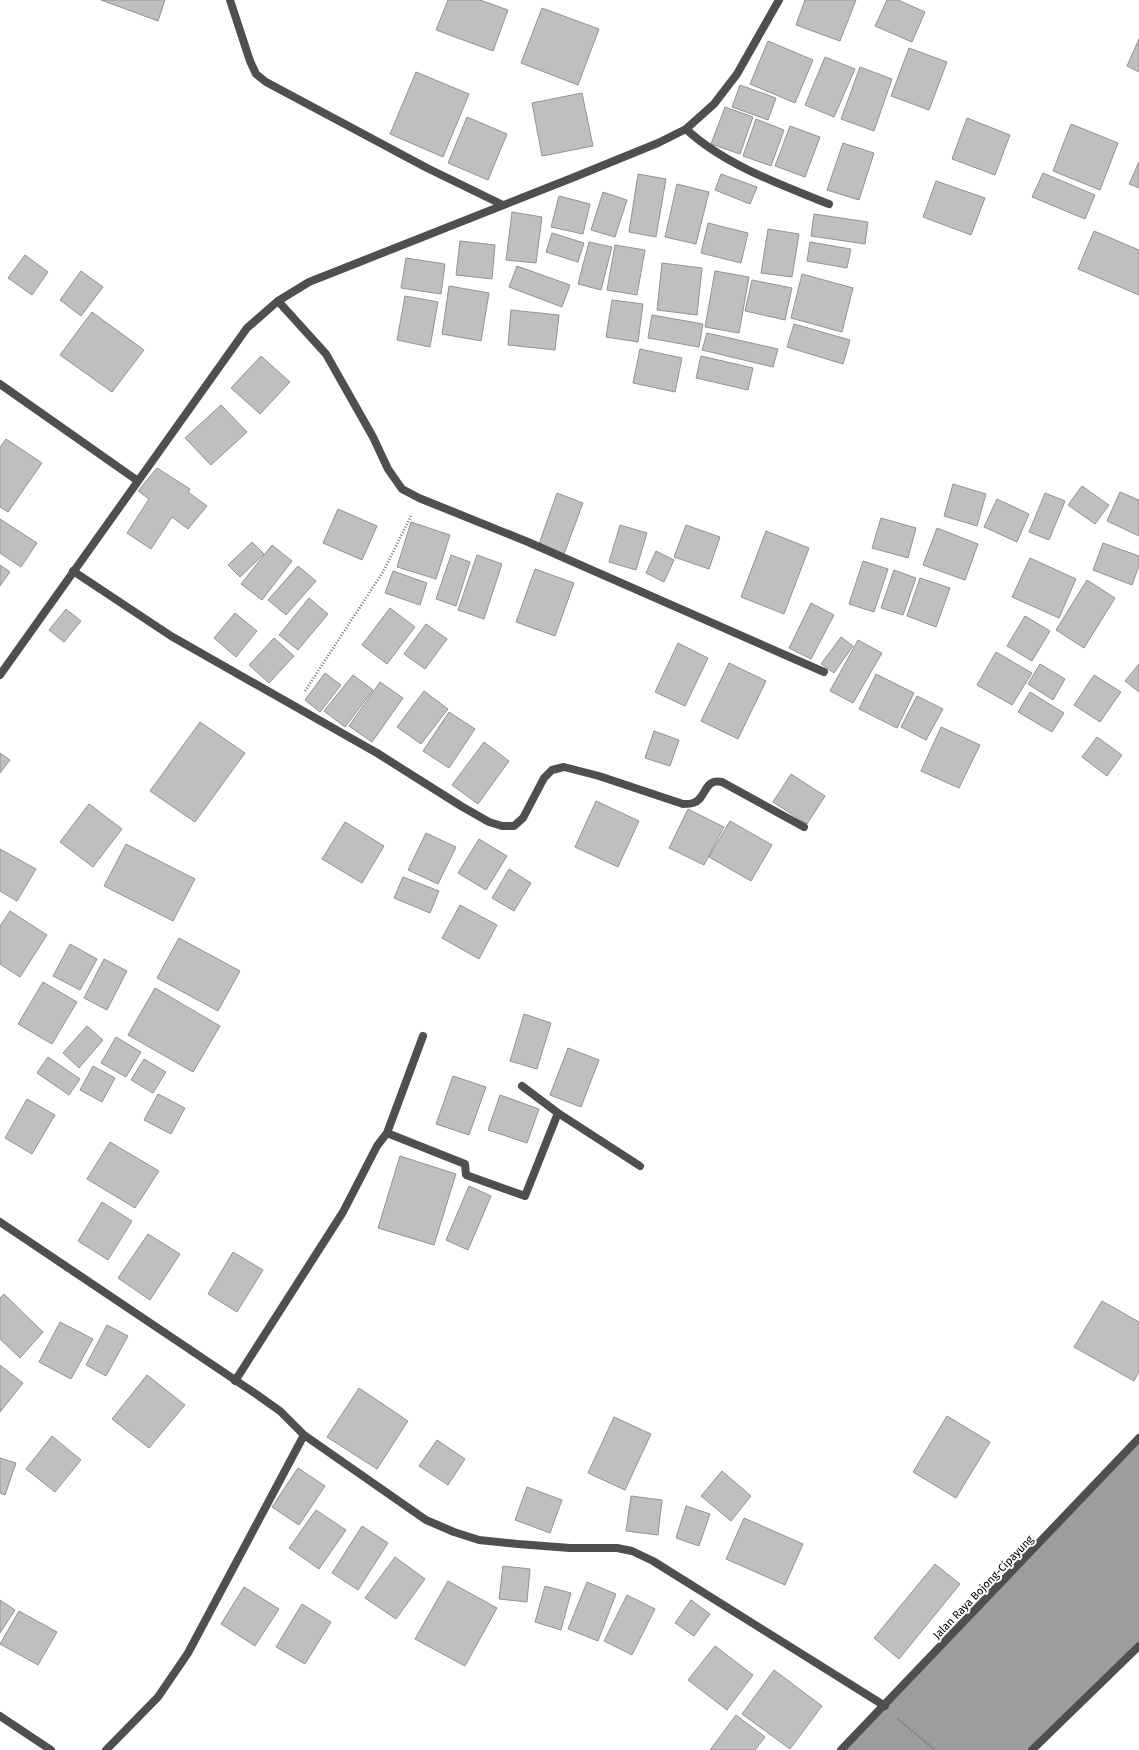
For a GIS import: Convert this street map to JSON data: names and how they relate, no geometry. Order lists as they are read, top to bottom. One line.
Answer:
{"streets":{"street":["Jalan Raya Bojong-Cipayung"]}}
